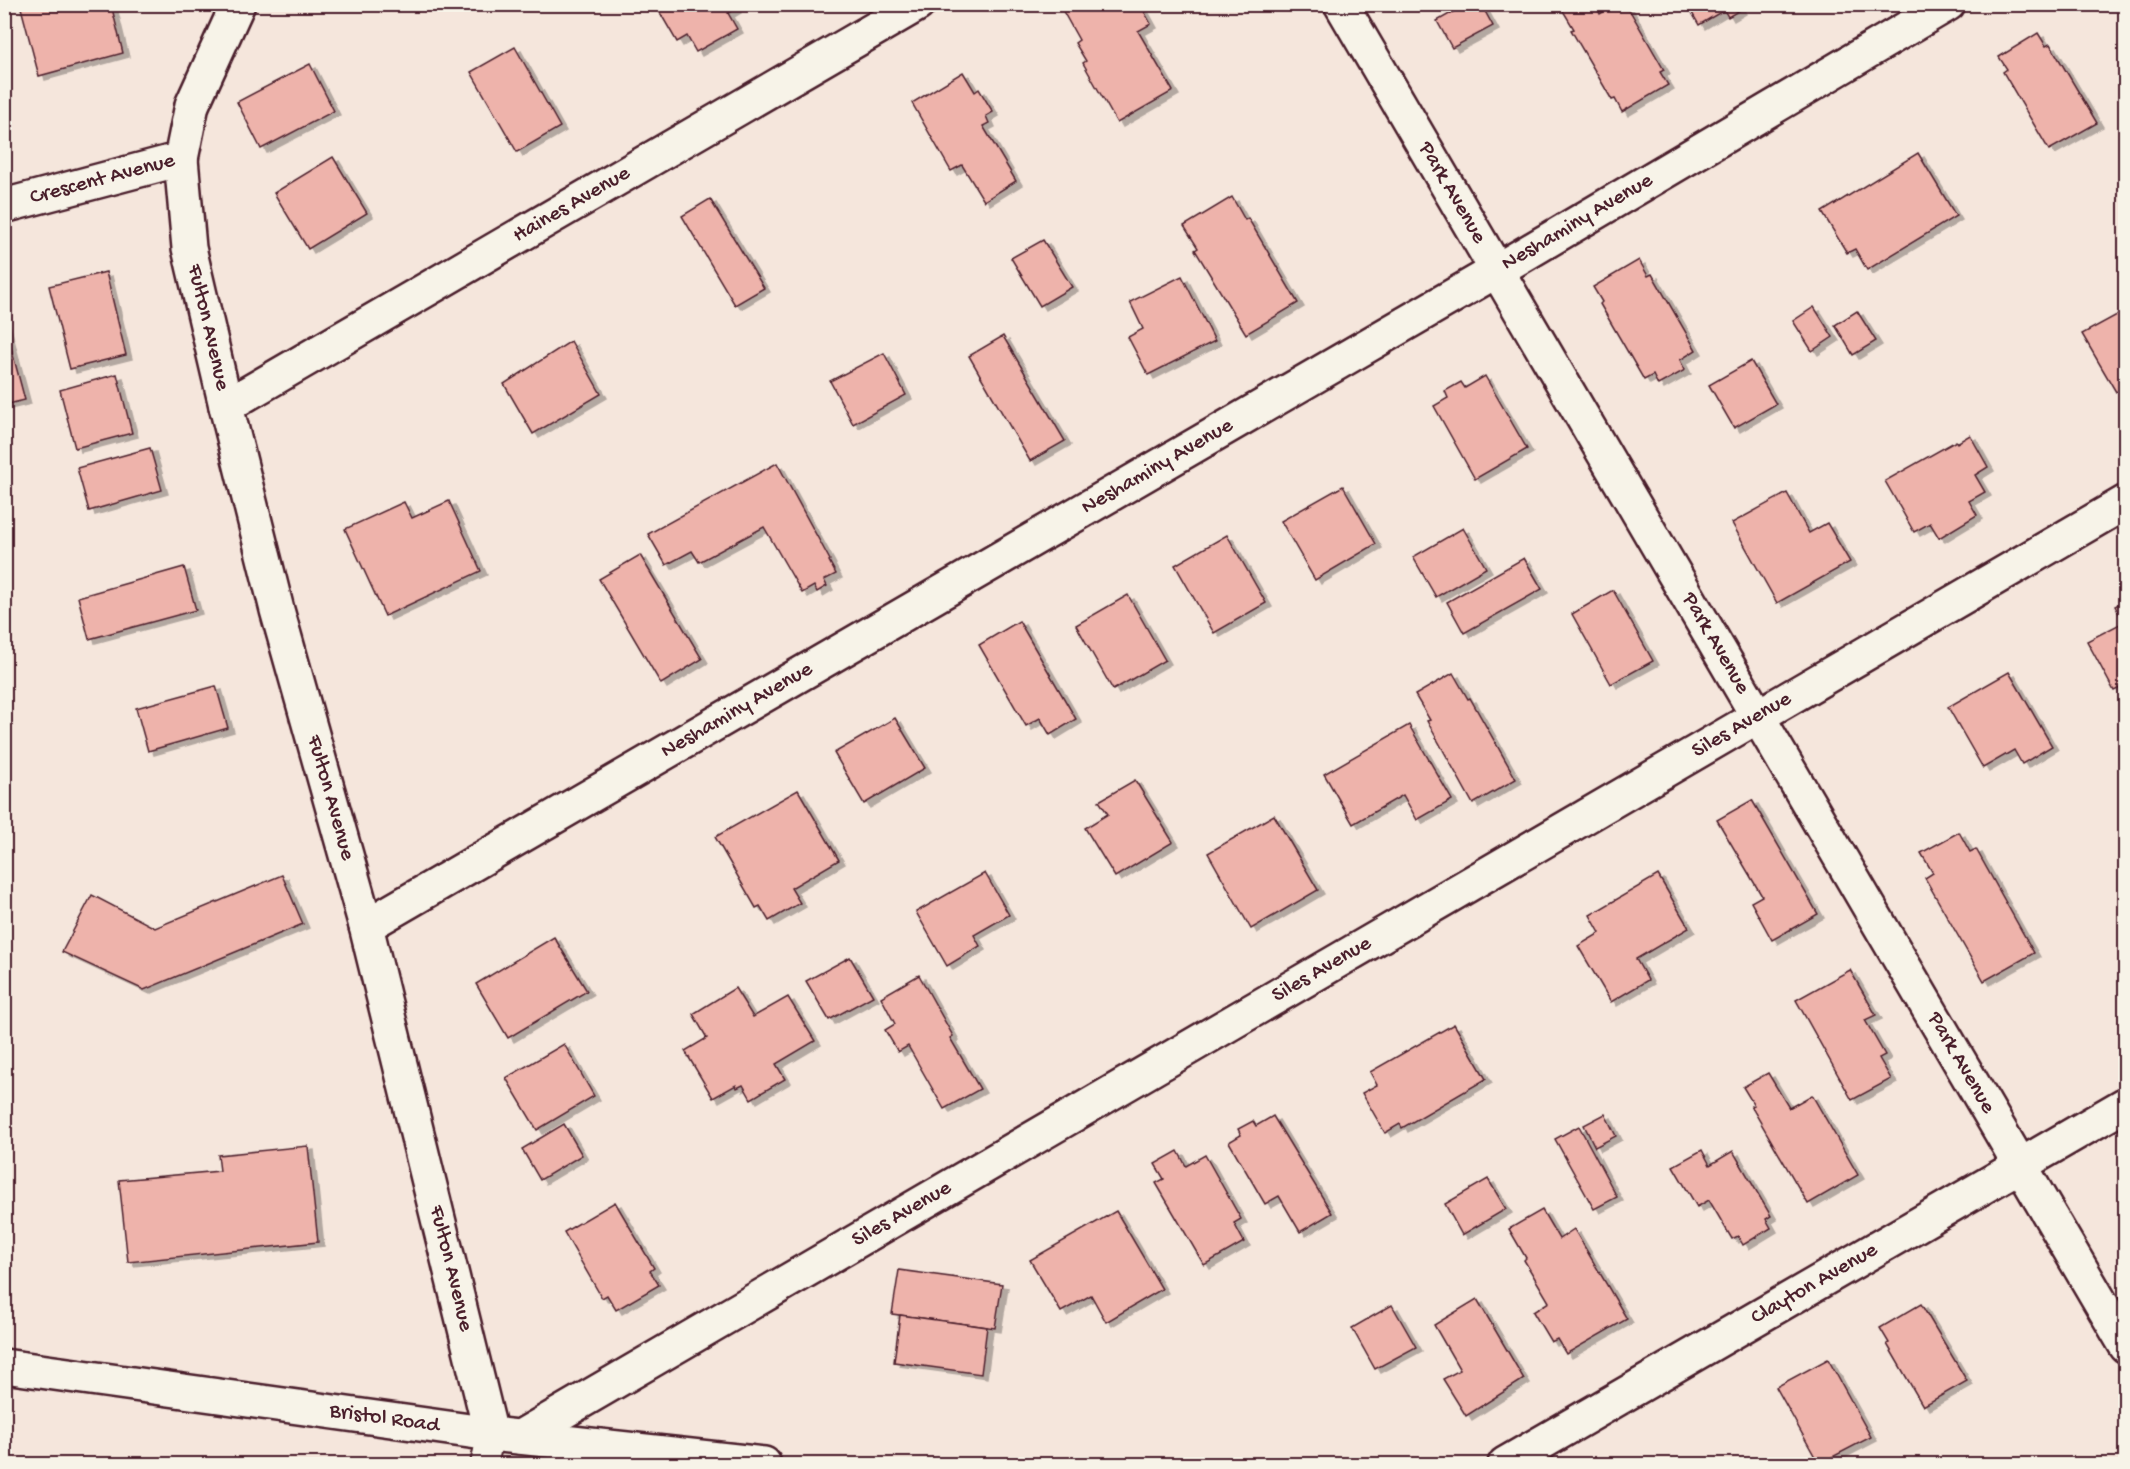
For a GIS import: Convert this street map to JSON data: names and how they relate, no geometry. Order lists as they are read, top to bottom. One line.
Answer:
{"streets":{"street":["Crescent Avenue","Park Avenue","Haines Avenue","Neshaminy Avenue","Fulton Avenue","Siles Avenue","Clayton Avenue","Bristol Road"]},"crossings":[["Crescent Avenue","Fulton Avenue"],["Park Avenue","Neshaminy Avenue"],["Park Avenue","Siles Avenue"],["Park Avenue","Clayton Avenue"],["Haines Avenue","Fulton Avenue"],["Neshaminy Avenue","Fulton Avenue"],["Fulton Avenue","Siles Avenue"],["Fulton Avenue","Bristol Road"],["Siles Avenue","Bristol Road"]]}
